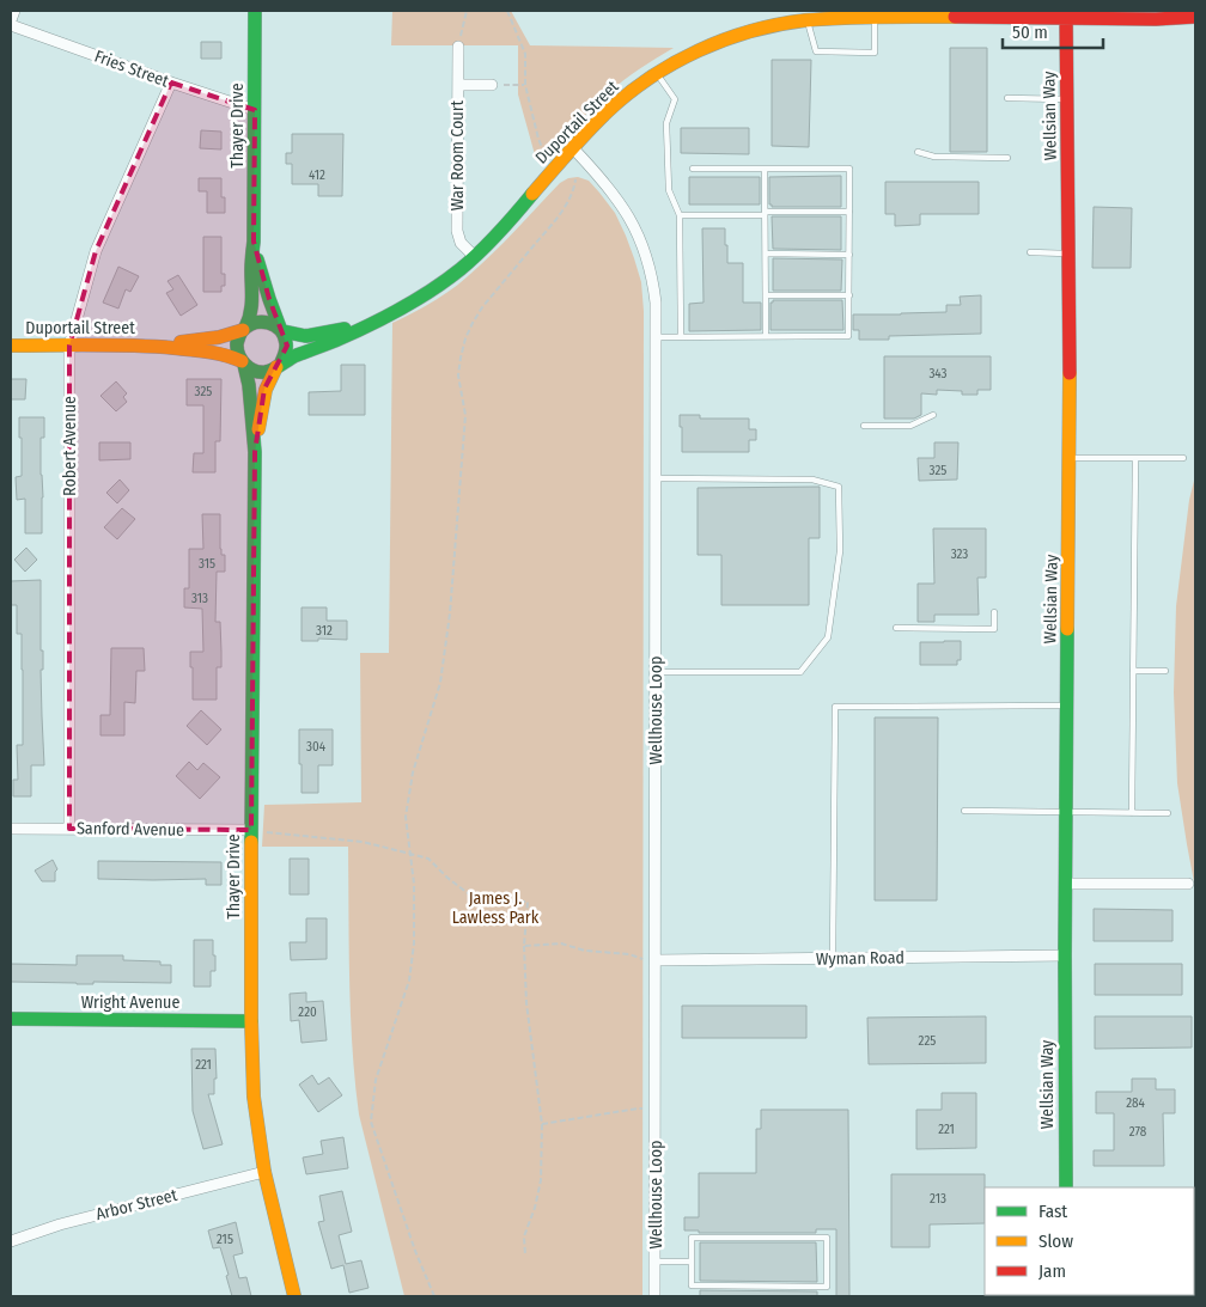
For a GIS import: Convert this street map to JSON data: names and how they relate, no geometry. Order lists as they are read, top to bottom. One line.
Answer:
{"streets":{"main road":["Wellsian Way","Duportail Street","Thayer Drive","Wright Avenue"],"street":["Fries Street","War Room Court","Robert Avenue","Wellhouse Loop","Sanford Avenue","Wyman Road","Arbor Street"]},"crossings":[["Fries Street","Thayer Drive"],["Fries Street","Robert Avenue"],["Wellsian Way","Duportail Street"],["Wellsian Way","Wyman Road"],["Duportail Street","Thayer Drive"],["Duportail Street","War Room Court"],["Duportail Street","Robert Avenue"],["Duportail Street","Wellhouse Loop"],["Thayer Drive","Sanford Avenue"],["Thayer Drive","Wright Avenue"],["Thayer Drive","Arbor Street"],["Robert Avenue","Sanford Avenue"],["Wellhouse Loop","Wyman Road"]],"parks":["James J. Lawless Park"],"house_numbers":["412","343","325","325","323","315","313","312","304","220","225","221","284","221","278","213","215"],"legend":["Fast","Slow","Jam"],"scale_bar":"50 m"}
